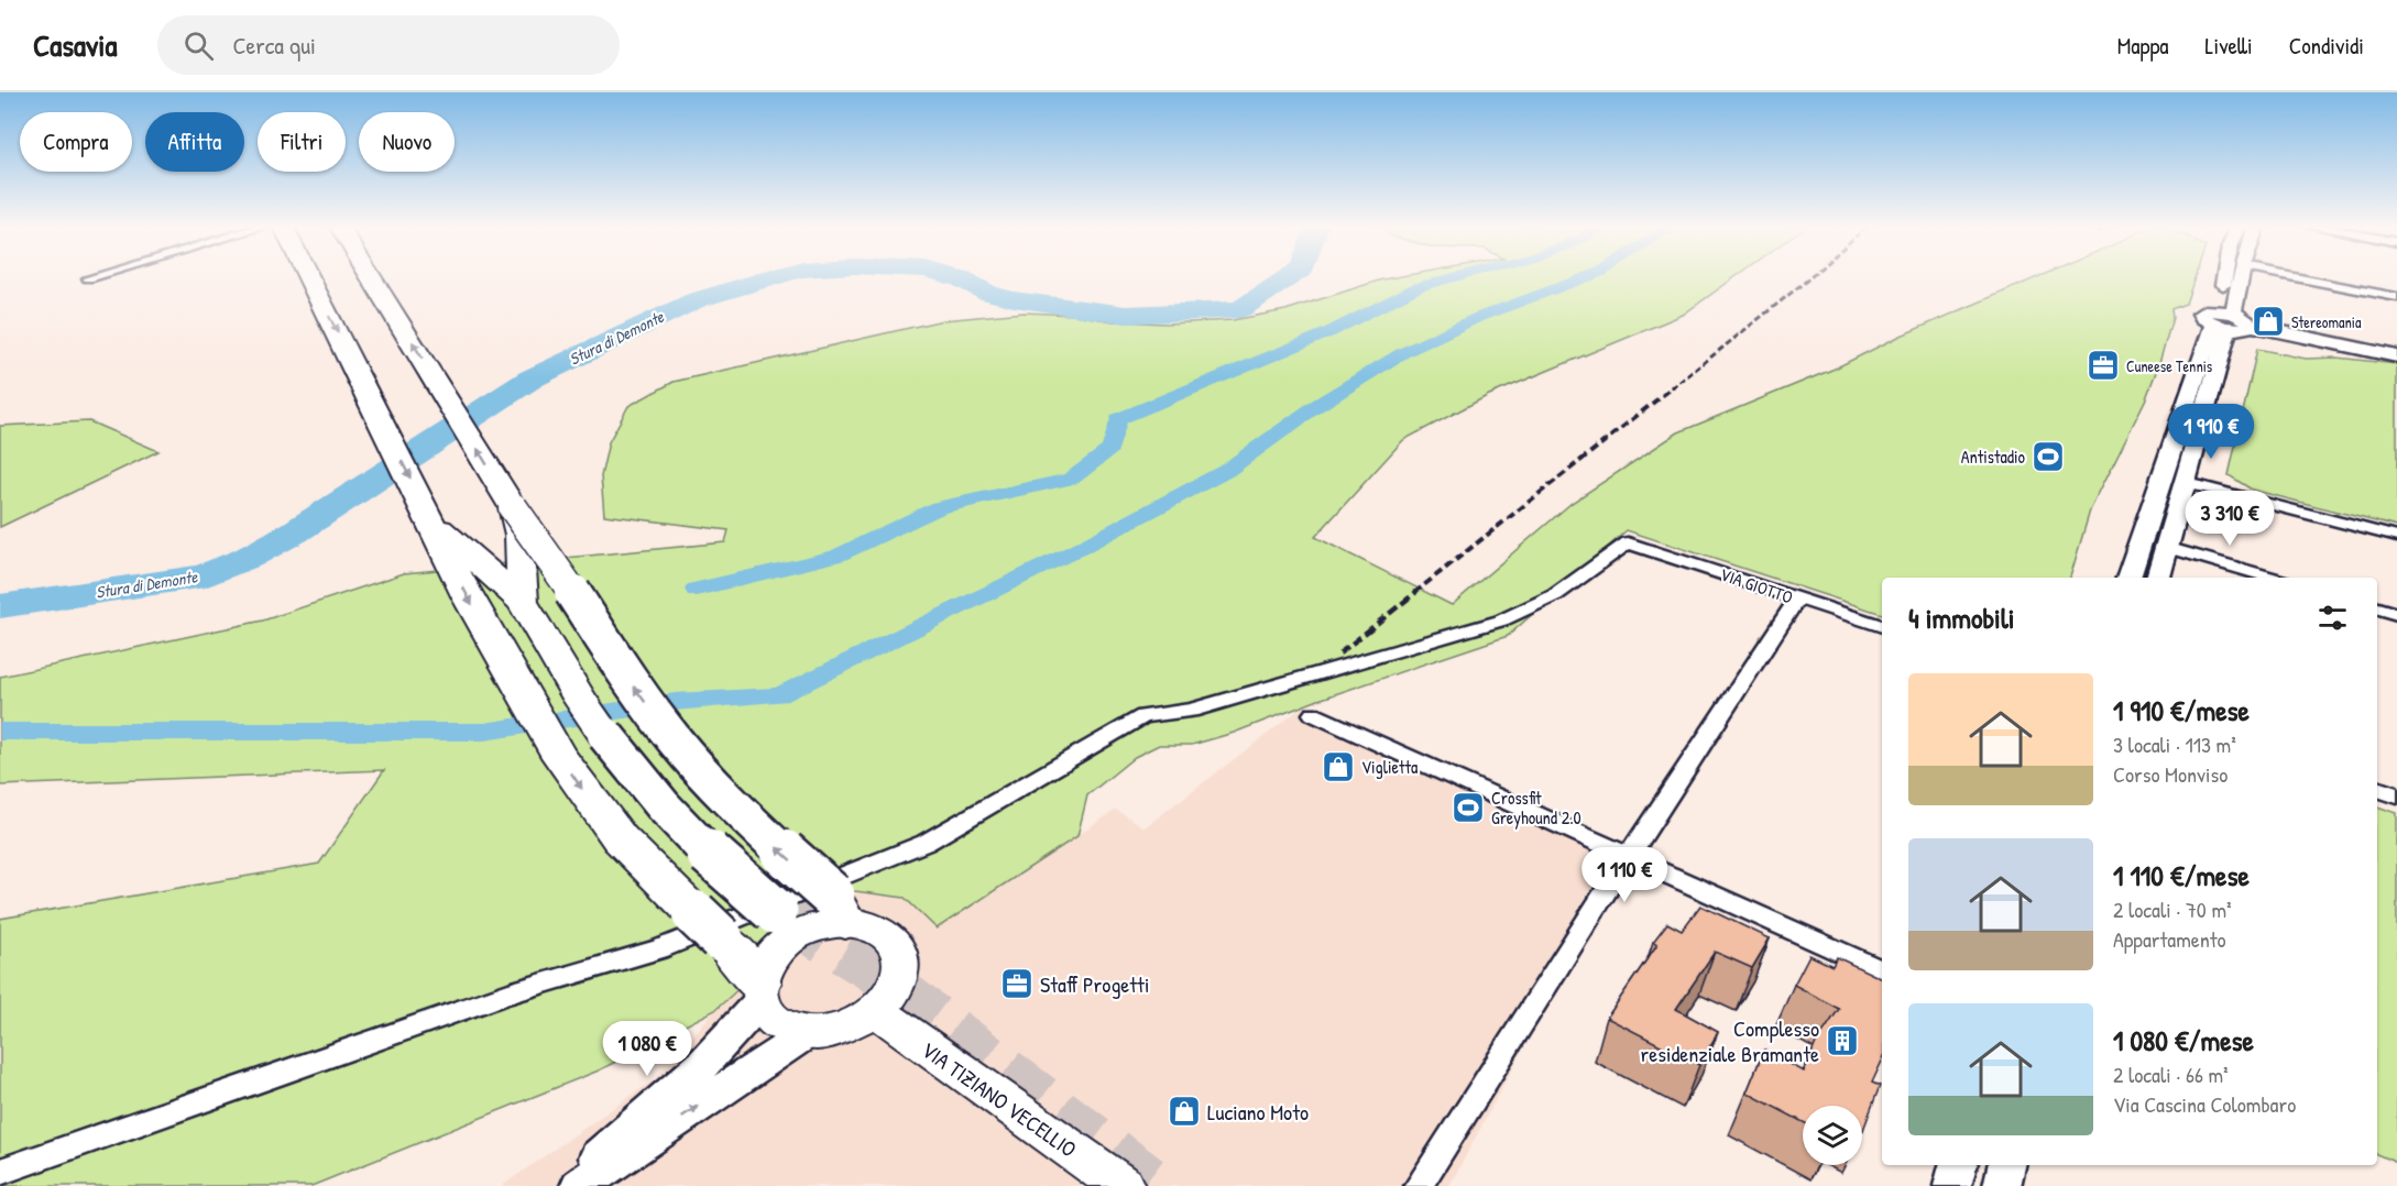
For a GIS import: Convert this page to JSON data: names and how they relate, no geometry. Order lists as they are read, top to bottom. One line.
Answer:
{"streets":{"main road":["VIA TIZIANO VECELLIO"],"street":["VIA GIOTTO"]},"water":["Stura di Demonte"],"places":{"shop":["Stereomania","Viglietta","Luciano Moto"],"office":["Cuneese Tennis","Staff Progetti"],"sports":["Antistadio","Crossfit Greyhound 2.0"],"building":["Complesso residenziale Bramante"]},"page":{"header":"Casavia","search":"Cerca qui","nav":["Mappa","Livelli","Condividi"],"chip":["Compra","Affitta","Filtri","Nuovo"],"price":["1 910 €","3 310 €","1 110 €","1 080 €"],"heading":"4 immobili","list":[{"name":"1 910 €/mese","note":"3 locali · 113 m² · Corso Monviso"},{"name":"1 110 €/mese","note":"2 locali · 70 m² · Appartamento"},{"name":"1 080 €/mese","note":"2 locali · 66 m² · Via Cascina Colombaro"}]}}
